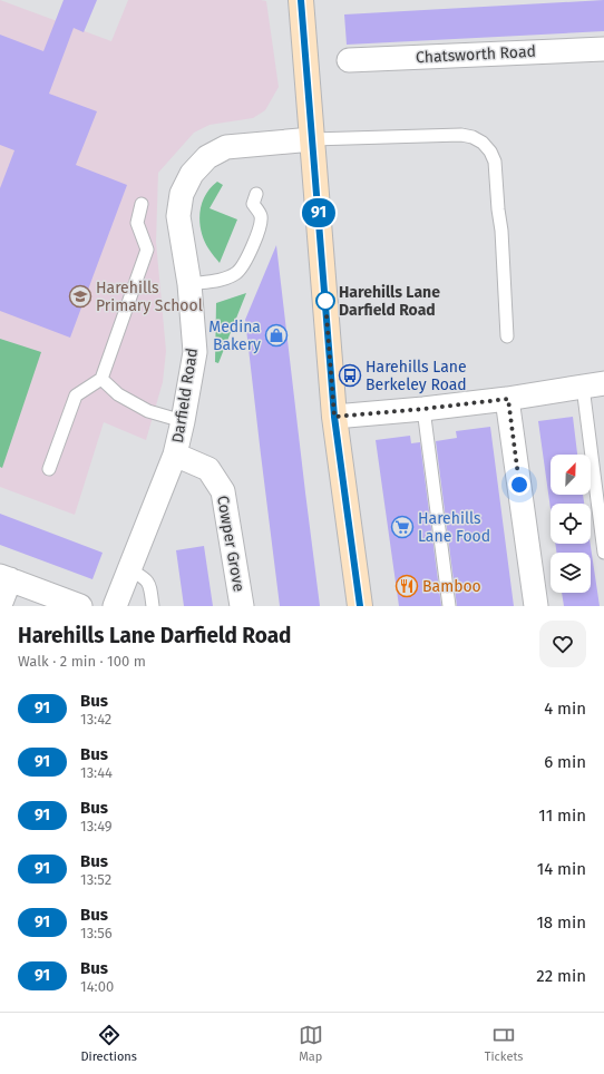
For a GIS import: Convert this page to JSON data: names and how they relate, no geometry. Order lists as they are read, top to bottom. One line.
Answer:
{"streets":{"street":["Chatsworth Road","Darfield Road","Cowper Grove"]},"crossings":[["Darfield Road","Cowper Grove"]],"places":{"school or university":["Harehills Primary School"],"other":["Harehills Lane Darfield Road"],"shop":["Medina Bakery"],"bus stop":["Harehills Lane Berkeley Road"],"supermarket":["Harehills Lane Food"],"restaurant":["Bamboo"]},"lines":["bus line 91"],"north":"top right","page":{"on_map":"91","heading":["Harehills Lane Darfield Road","Walk · 2 min · 100 m"],"list":[{"mark":"91","name":"Bus","note":"13:42","value":"4 min"},{"mark":"91","name":"Bus","note":"13:44","value":"6 min"},{"mark":"91","name":"Bus","note":"13:49","value":"11 min"},{"mark":"91","name":"Bus","note":"13:52","value":"14 min"},{"mark":"91","name":"Bus","note":"13:56","value":"18 min"},{"mark":"91","name":"Bus","note":"14:00","value":"22 min"}],"tabs":["Directions","Map","Tickets"]}}
